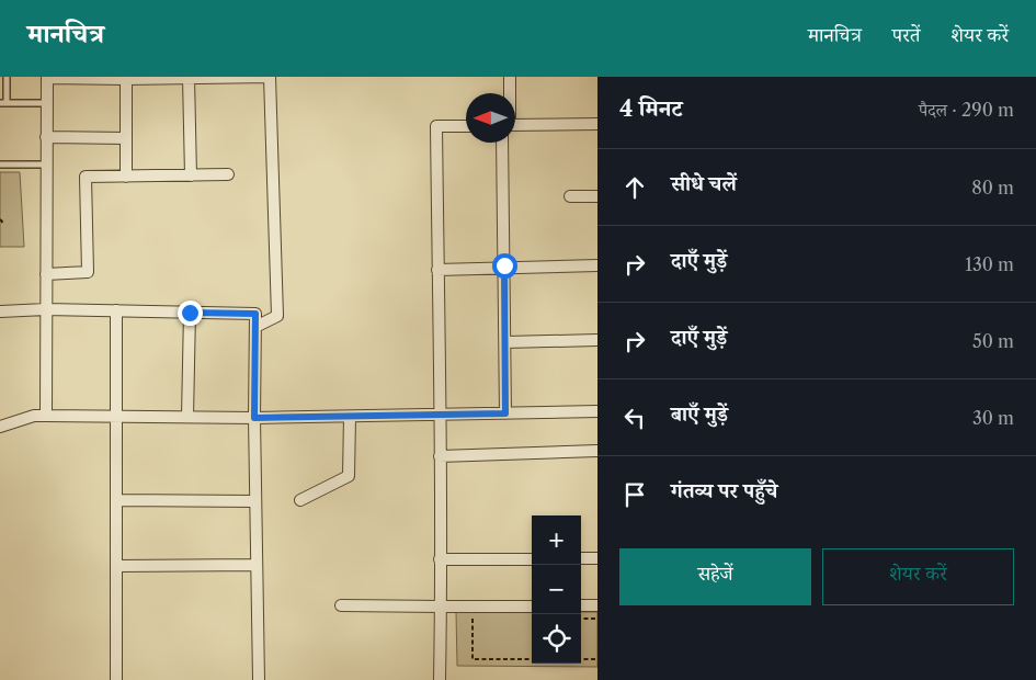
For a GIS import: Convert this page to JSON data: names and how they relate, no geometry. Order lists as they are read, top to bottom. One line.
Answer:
{"north":"left","page":{"header":"मानचित्र","nav":["मानचित्र","परतें","शेयर करें"],"heading":["4 मिनट","पैदल · 290 m"],"list":[["सीधे चलें","80 m"],["दाएँ मुड़ें","130 m"],["दाएँ मुड़ें","50 m"],["बाएँ मुड़ें","30 m"],"गंतव्य पर पहुँचे"],"map_buttons":["+","−"],"buttons":["सहेजें","शेयर करें"]}}
